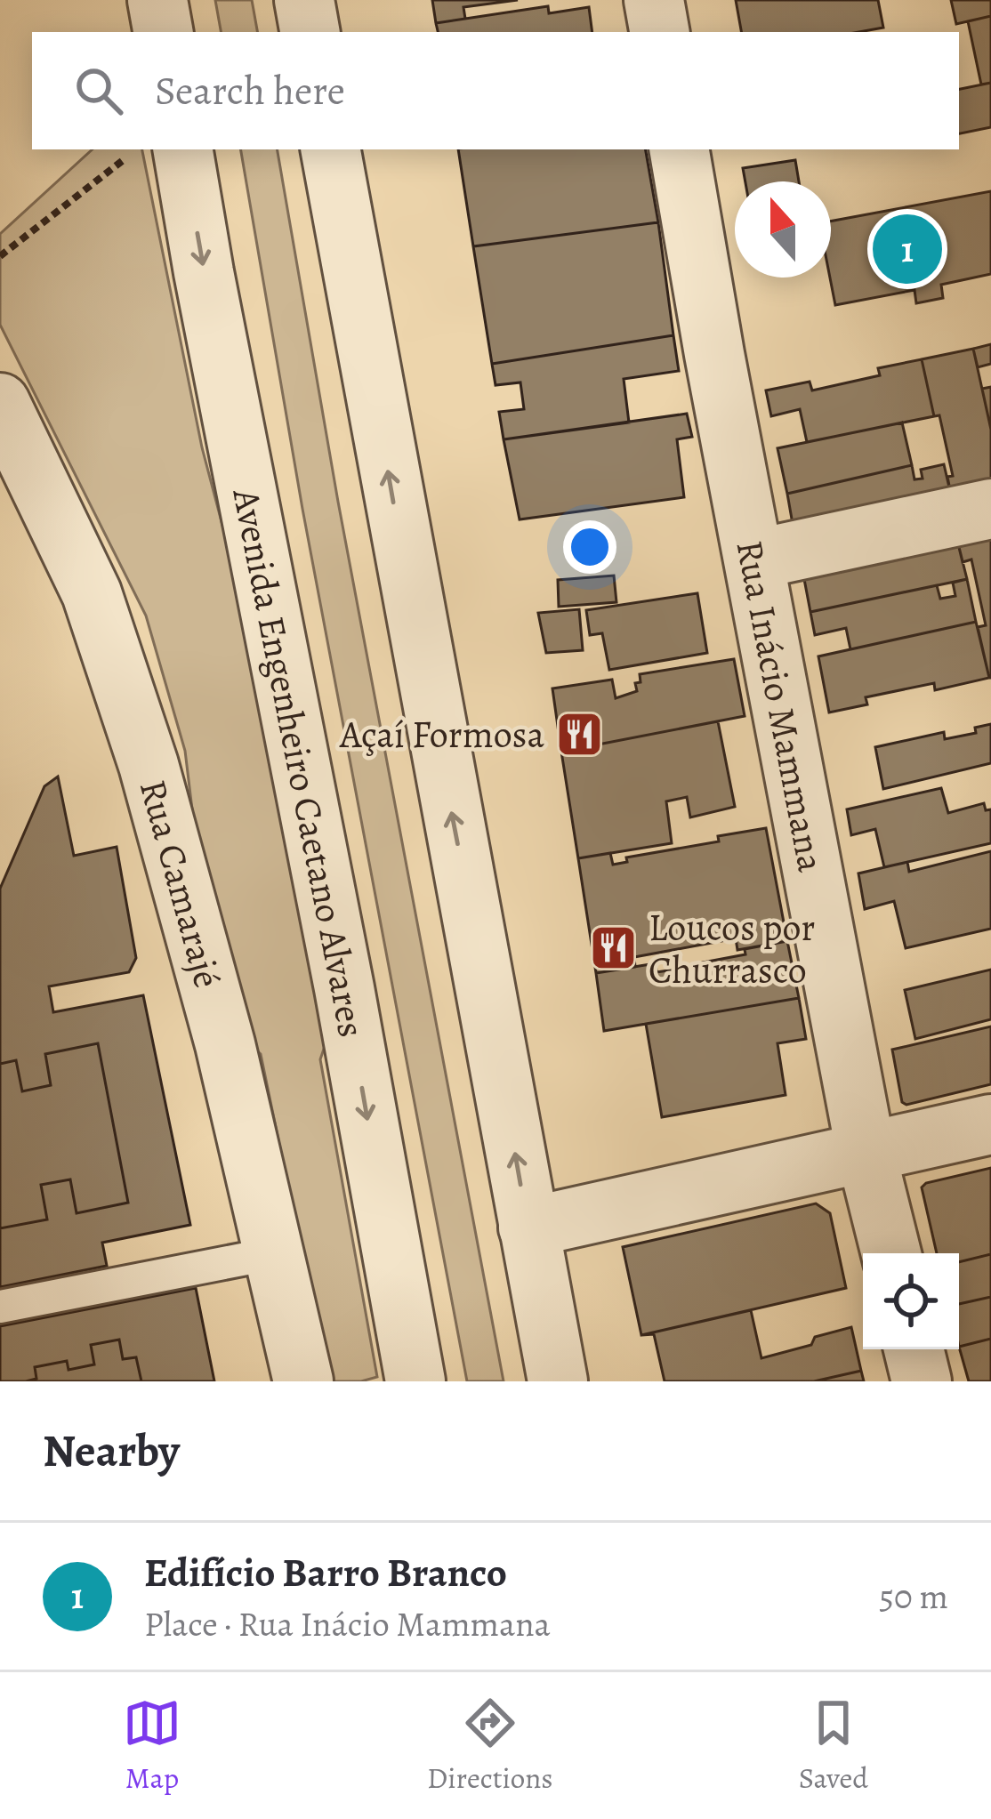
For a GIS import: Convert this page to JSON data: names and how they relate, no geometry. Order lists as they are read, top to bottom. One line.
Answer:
{"streets":{"street":["Rua Inácio Mammana","Avenida Engenheiro Caetano Alvares","Rua Camarajé"]},"places":{"restaurant":["Açaí Formosa","Loucos por Churrasco"]},"north":"top","page":{"search":"Search here","pins":"1","heading":"Nearby","list":[{"mark":"1","name":"Edifício Barro Branco","note":"Place · Rua Inácio Mammana","value":"50 m"}],"nav":["Map","Directions","Saved"]}}
